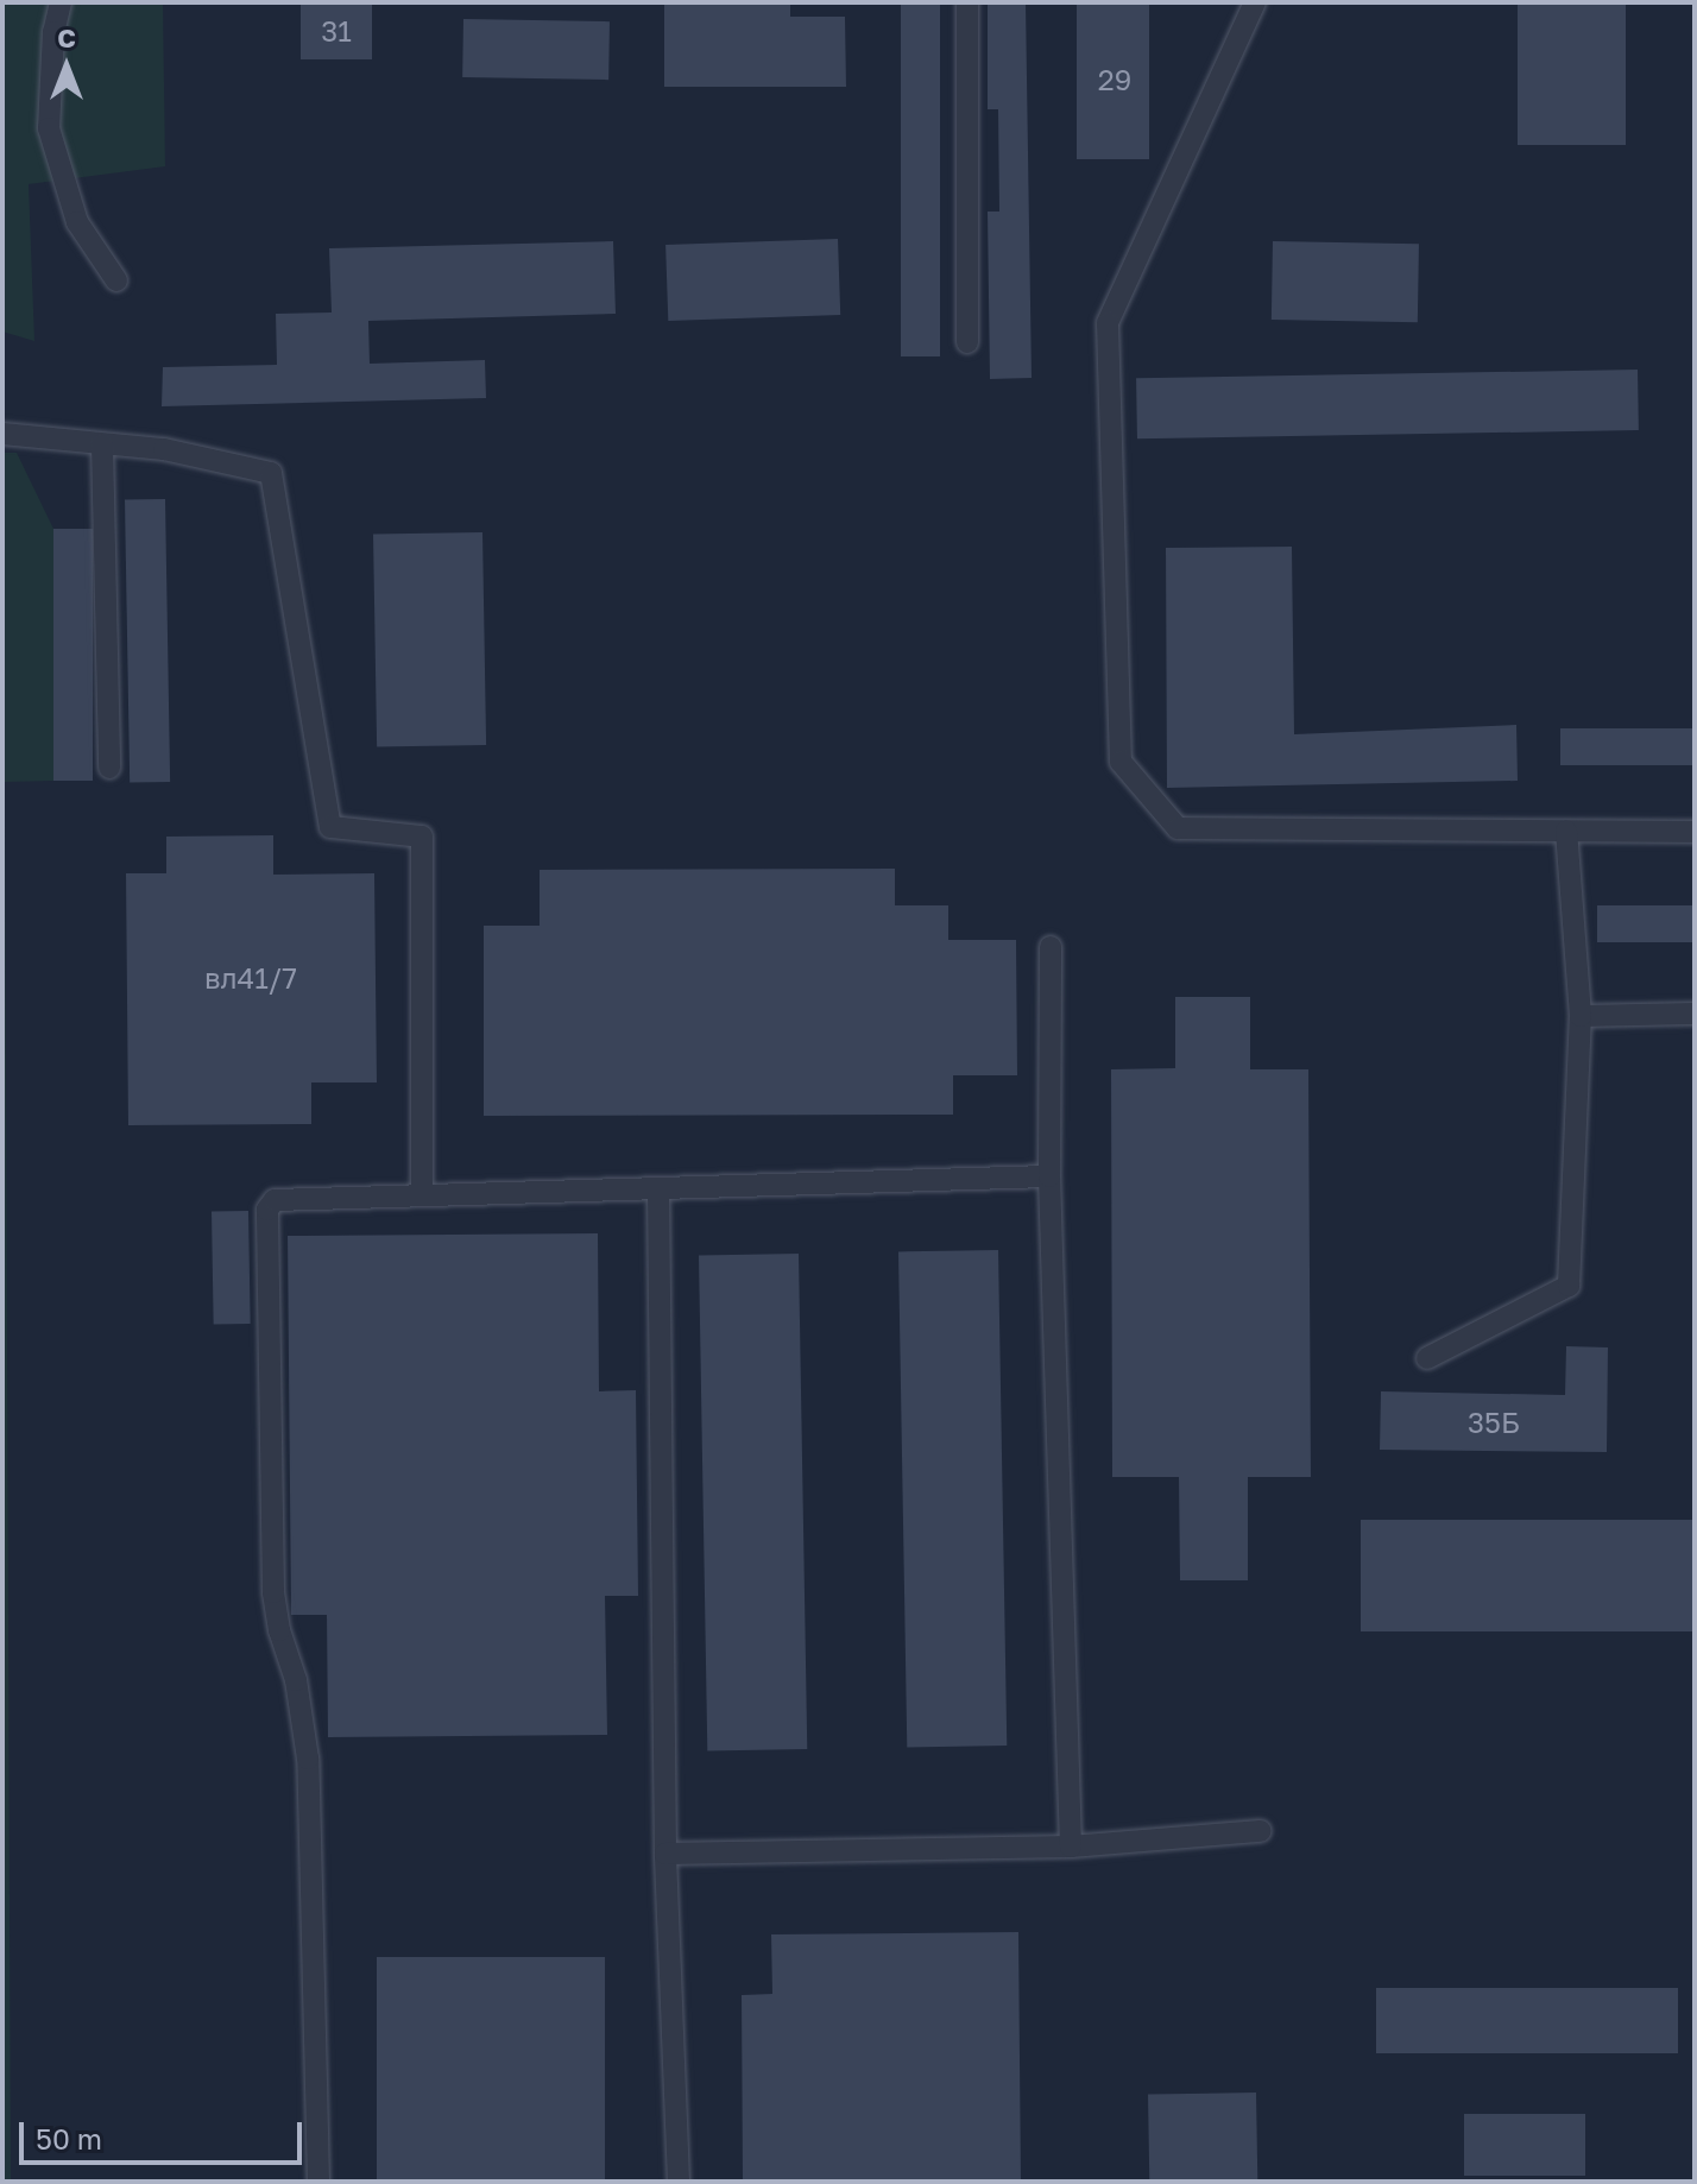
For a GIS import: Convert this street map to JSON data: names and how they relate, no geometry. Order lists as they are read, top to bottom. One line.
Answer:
{"house_numbers":["31","29","вл41/7","35Б"],"scale_bar":"50 m","north":"top"}
